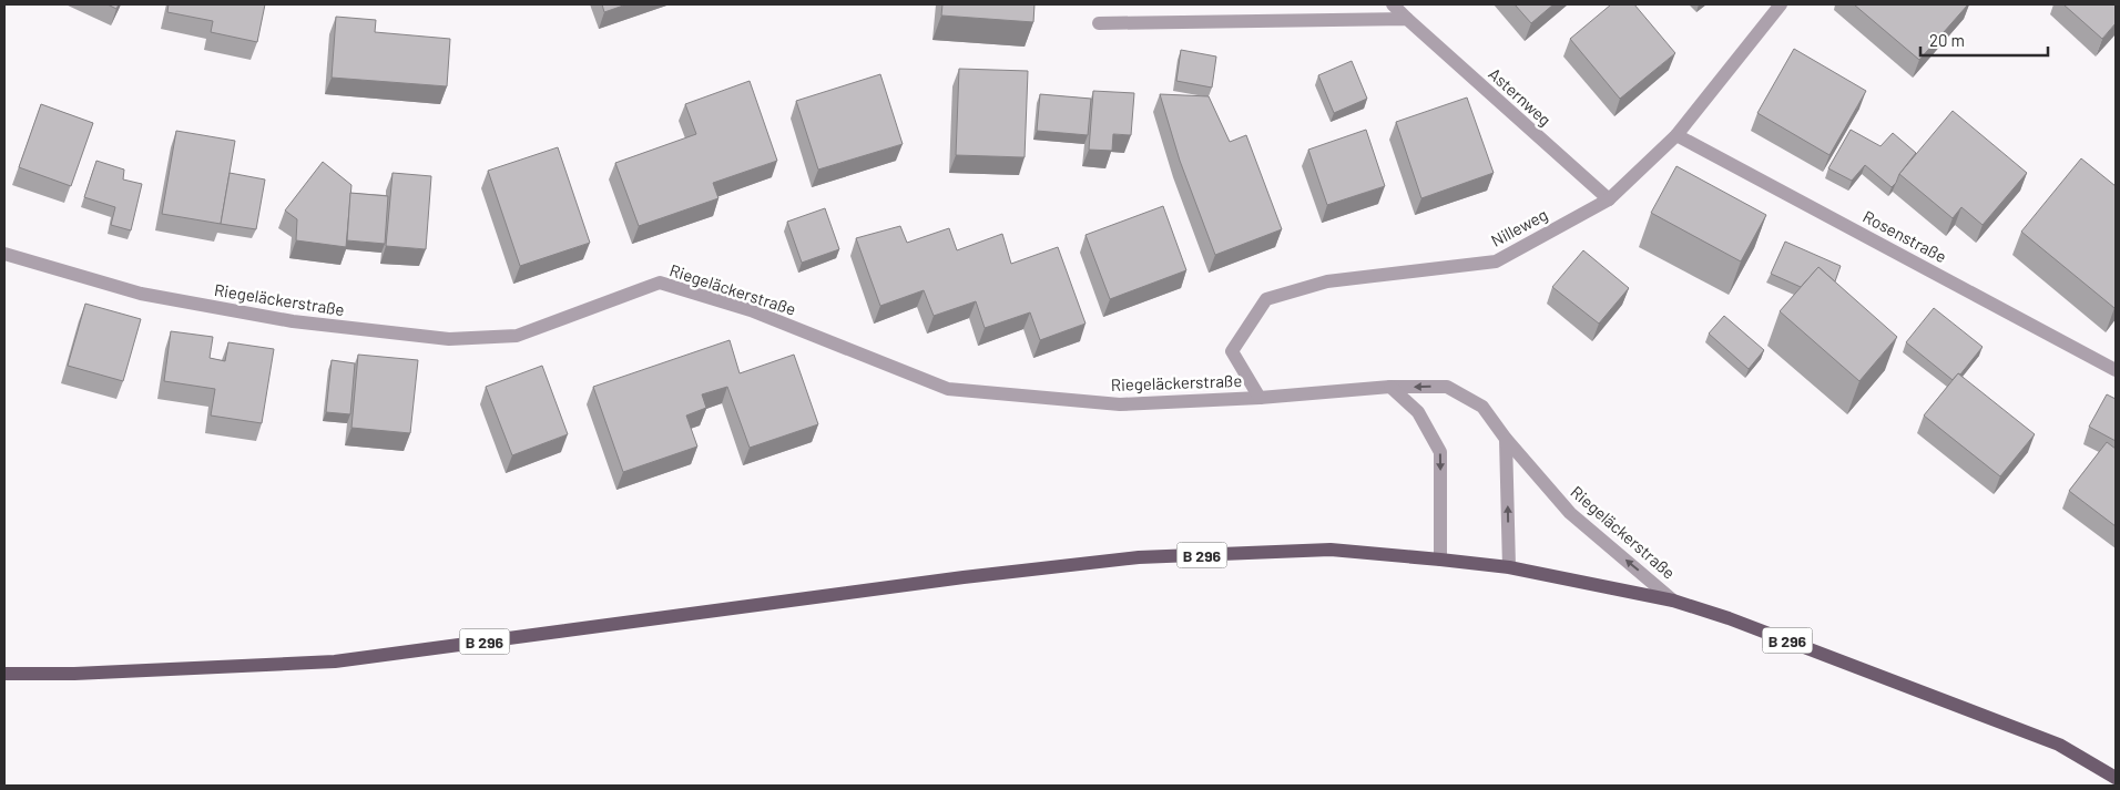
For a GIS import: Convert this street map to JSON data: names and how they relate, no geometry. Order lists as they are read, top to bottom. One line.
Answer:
{"streets":{"main road":["B 296"],"street":["Asternweg","Nilleweg","Rosenstraße","Riegeläckerstraße"]},"crossings":[["Asternweg","Nilleweg"],["Nilleweg","Rosenstraße"],["Nilleweg","Riegeläckerstraße"],["Riegeläckerstraße","B 296"]],"scale_bar":"20 m"}
